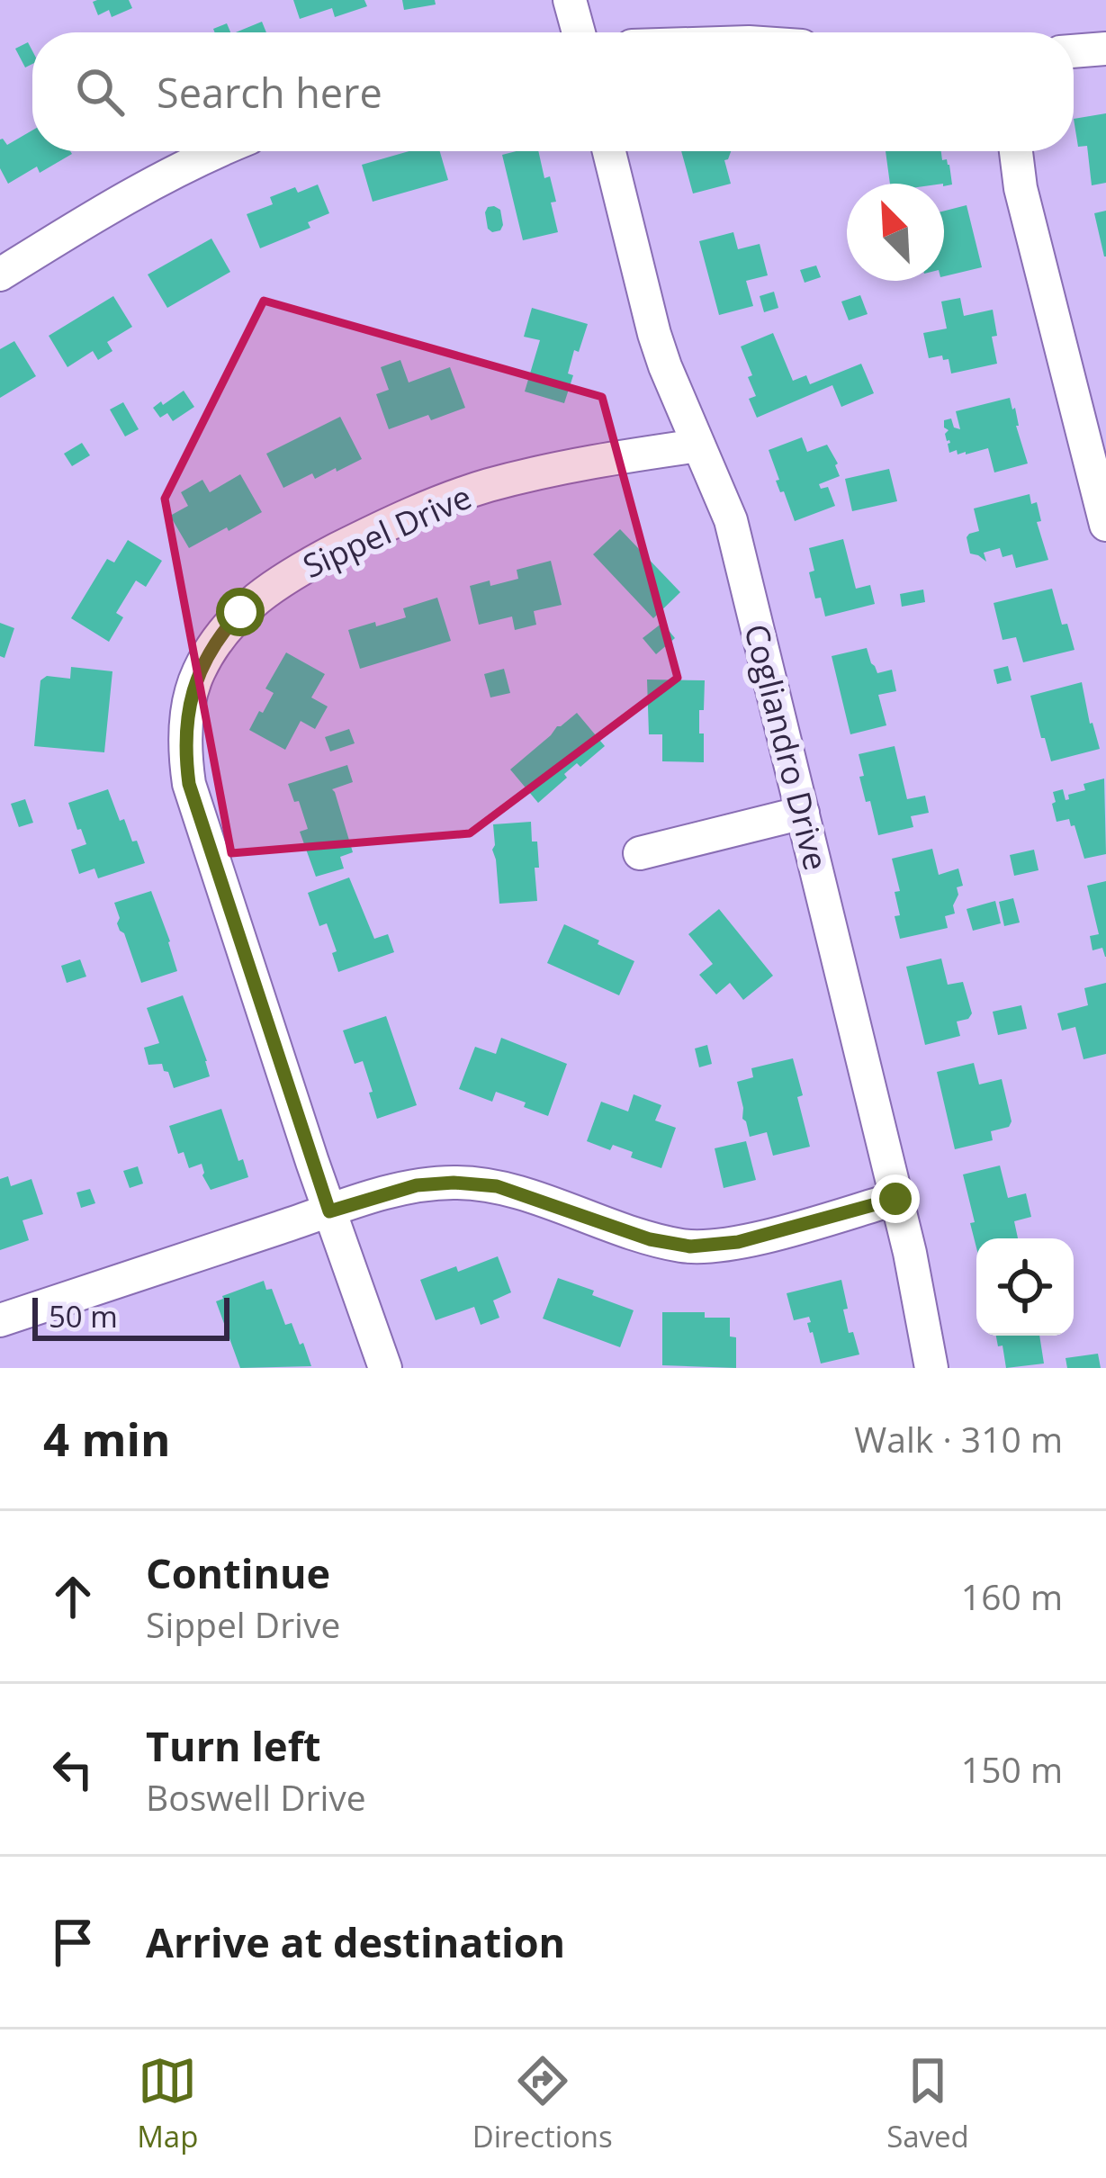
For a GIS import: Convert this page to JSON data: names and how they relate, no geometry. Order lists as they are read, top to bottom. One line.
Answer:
{"streets":{"street":["Sippel Drive","Cogliandro Drive"]},"crossings":[["Sippel Drive","Cogliandro Drive"]],"scale_bar":"50 m","north":"top left","page":{"search":"Search here","scale":"50 m","heading":["4 min","Walk · 310 m"],"list":[["Continue","Sippel Drive","160 m"],["Turn left","Boswell Drive","150 m"],"Arrive at destination"],"nav":["Map","Directions","Saved"]}}
